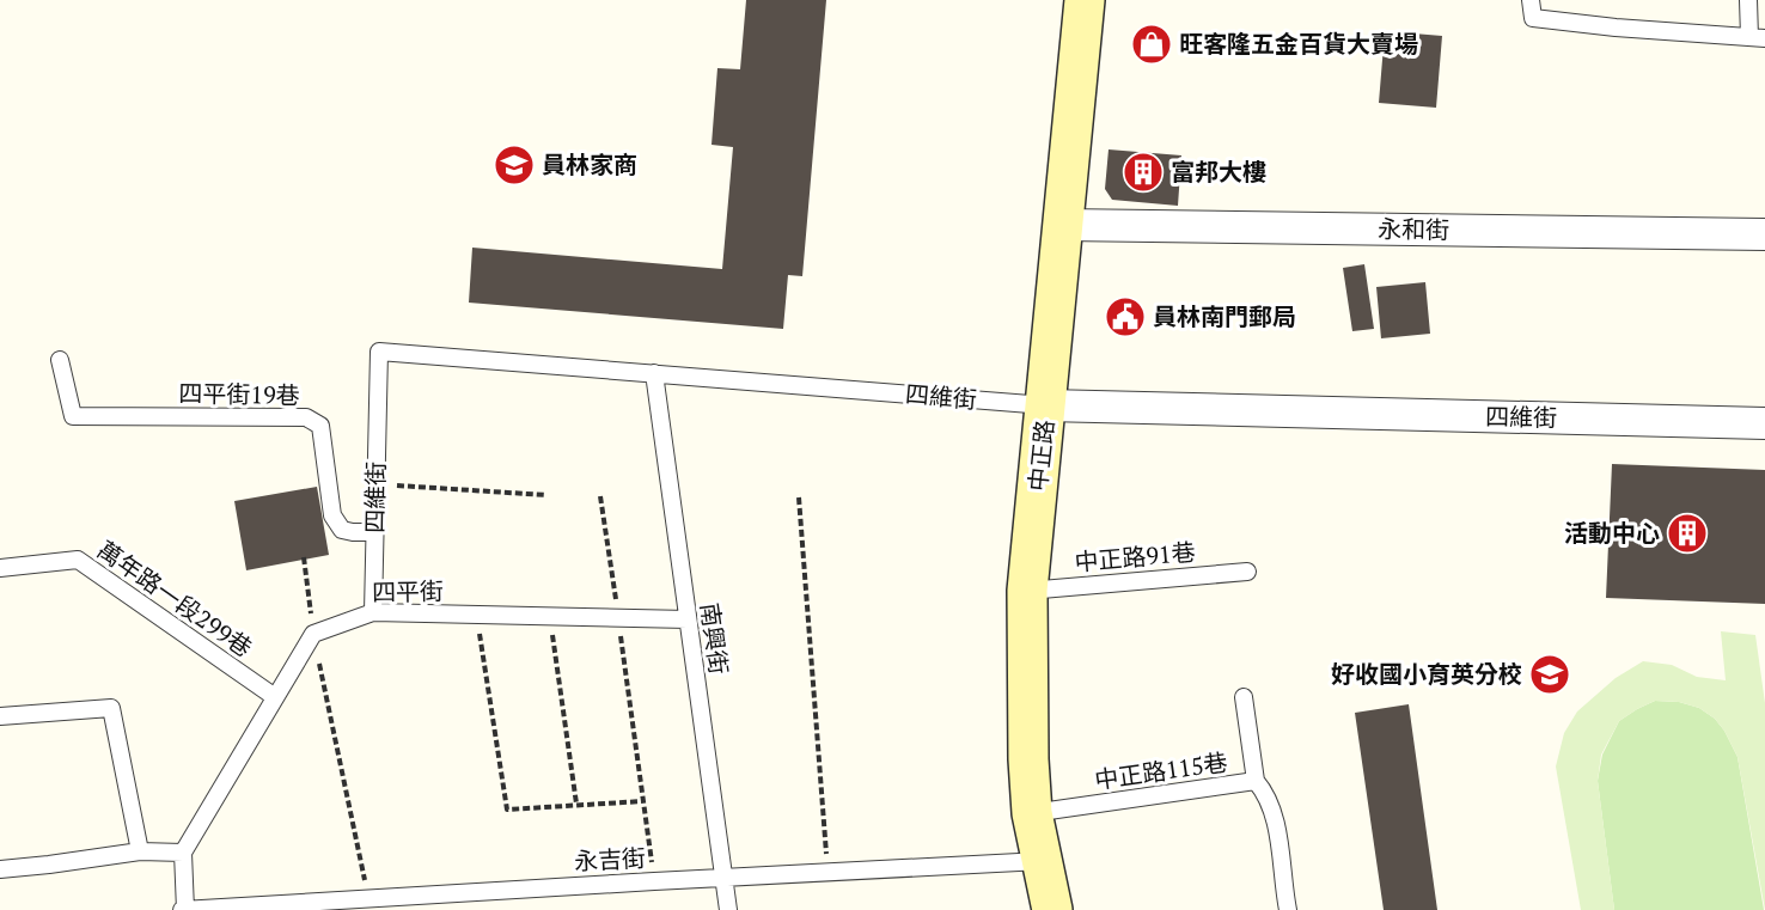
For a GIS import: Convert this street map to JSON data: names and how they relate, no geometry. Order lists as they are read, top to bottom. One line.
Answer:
{"streets":{"street":["永和街","四維街","中正路"],"lane":["四平街19巷","中正路91巷","四平街","萬年路一段299巷","南興街","中正路115巷","永吉街"]},"crossings":[["永和街","中正路"],["四平街19巷","四維街"],["四維街","中正路"],["四維街","四平街"],["四維街","南興街"],["中正路","中正路91巷"],["中正路","中正路115巷"],["中正路","永吉街"],["四平街","南興街"],["南興街","永吉街"]],"places":{"shop":["旺客隆五金百貨大賣場"],"school or university":["員林家商","好收國小育英分校"],"building":["富邦大樓","活動中心"],"public building":["員林南門郵局"]}}
